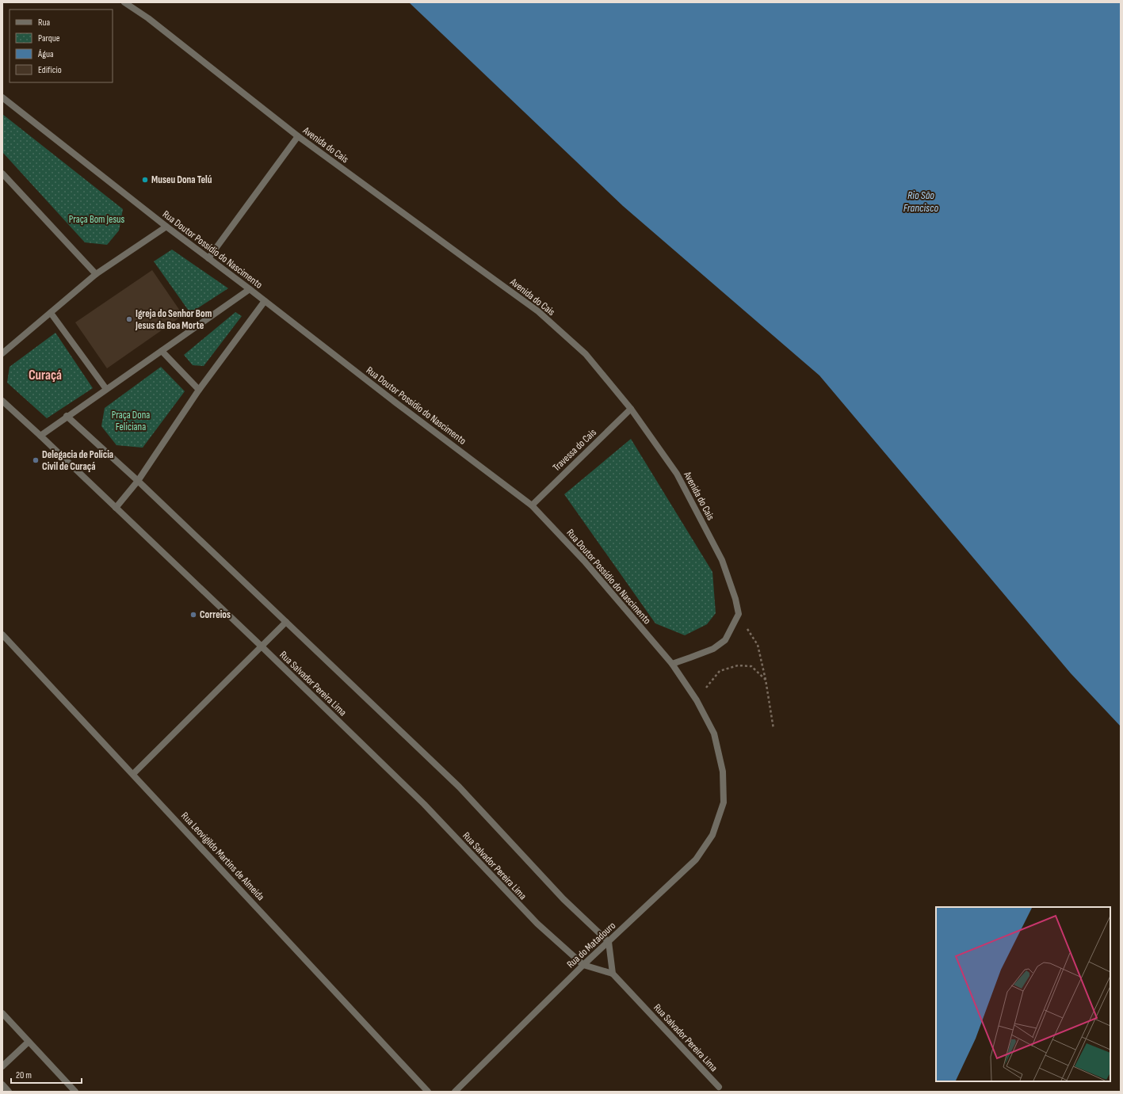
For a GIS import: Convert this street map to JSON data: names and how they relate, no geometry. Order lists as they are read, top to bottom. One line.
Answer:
{"streets":{"street":["Avenida do Cais","Rua Doutor Possídio do Nascimento","Travessa do Cais","Rua Salvador Pereira Lima","Rua Leovigildo Martins de Almeida","Rua do Matadouro"]},"crossings":[["Avenida do Cais","Travessa do Cais"],["Rua Doutor Possídio do Nascimento","Travessa do Cais"],["Rua Doutor Possídio do Nascimento","Rua do Matadouro"],["Rua Salvador Pereira Lima","Rua do Matadouro"]],"districts":["Curaçá"],"water":["Rio São Francisco"],"parks":["Praça Bom Jesus","Praça Dona Feliciana"],"places":["Museu Dona Telú","Igreja do Senhor Bom Jesus da Boa Morte","Delegacia de Polícia Civil de Curaçá","Correios"],"legend":["Rua","Parque","Água","Edifício"],"scale_bar":"20 m"}
